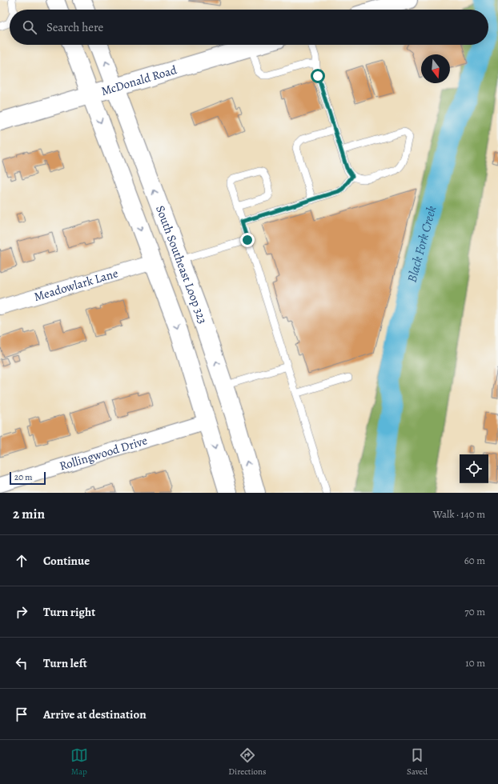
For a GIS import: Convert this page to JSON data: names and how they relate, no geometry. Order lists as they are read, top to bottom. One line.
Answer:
{"streets":{"main road":["McDonald Road","South Southeast Loop 323"],"street":["Meadowlark Lane","Rollingwood Drive"]},"crossings":[["McDonald Road","South Southeast Loop 323"]],"water":["Black Fork Creek"],"scale_bar":"20 m","north":"bottom","page":{"search":"Search here","scale":"20 m","heading":["2 min","Walk · 140 m"],"list":[["Continue","60 m"],["Turn right","70 m"],["Turn left","10 m"],"Arrive at destination"],"nav":["Map","Directions","Saved"]}}
